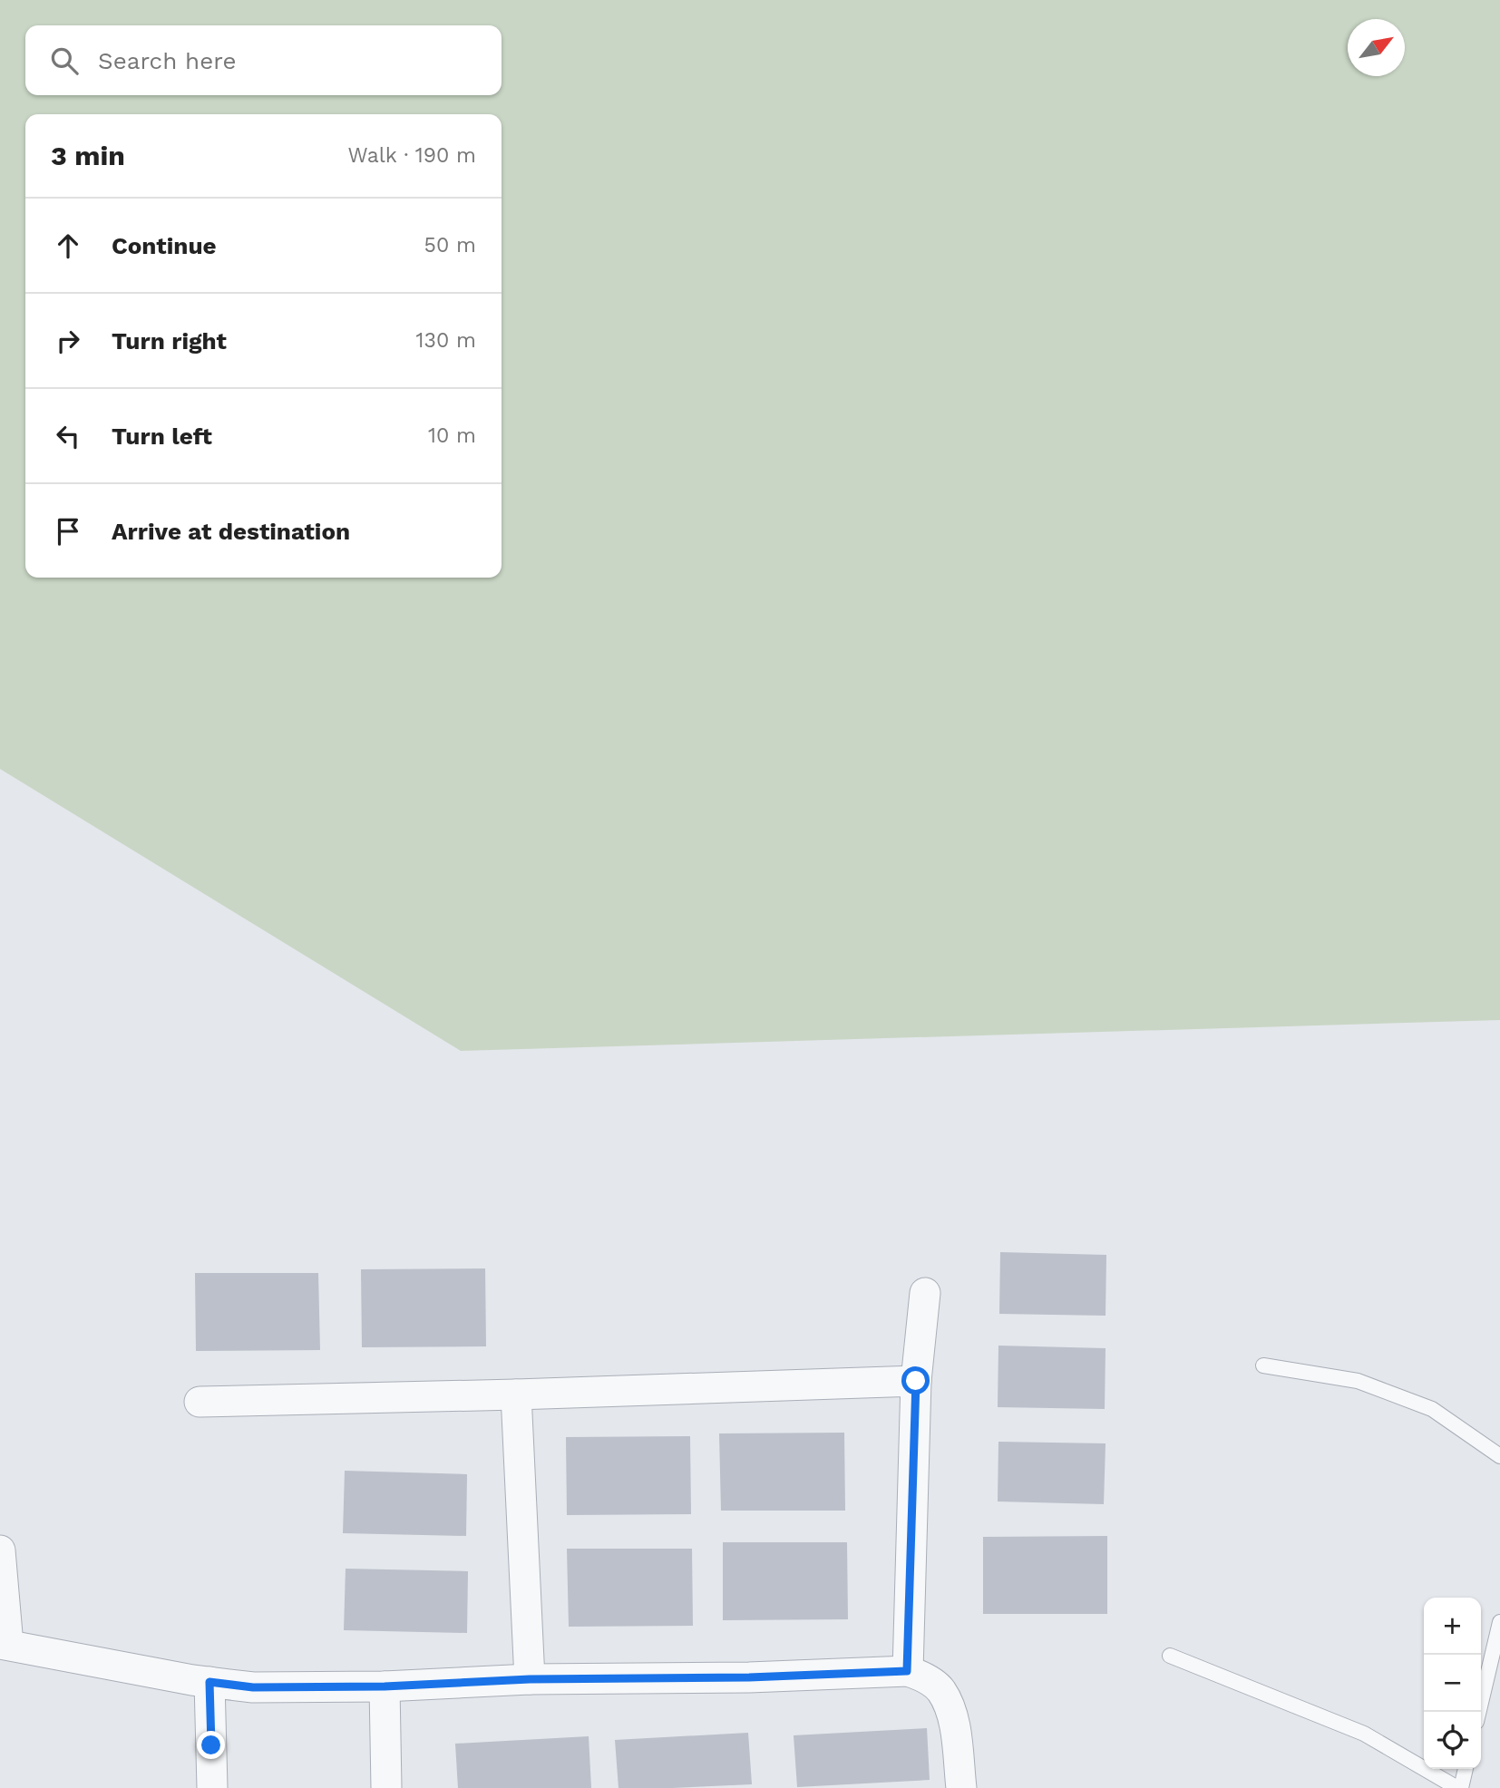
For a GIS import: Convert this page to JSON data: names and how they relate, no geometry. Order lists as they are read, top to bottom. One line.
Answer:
{"north":"top right","page":{"search":"Search here","heading":["3 min","Walk · 190 m"],"list":[["Continue","50 m"],["Turn right","130 m"],["Turn left","10 m"],"Arrive at destination"],"map_buttons":["+","−"]}}
